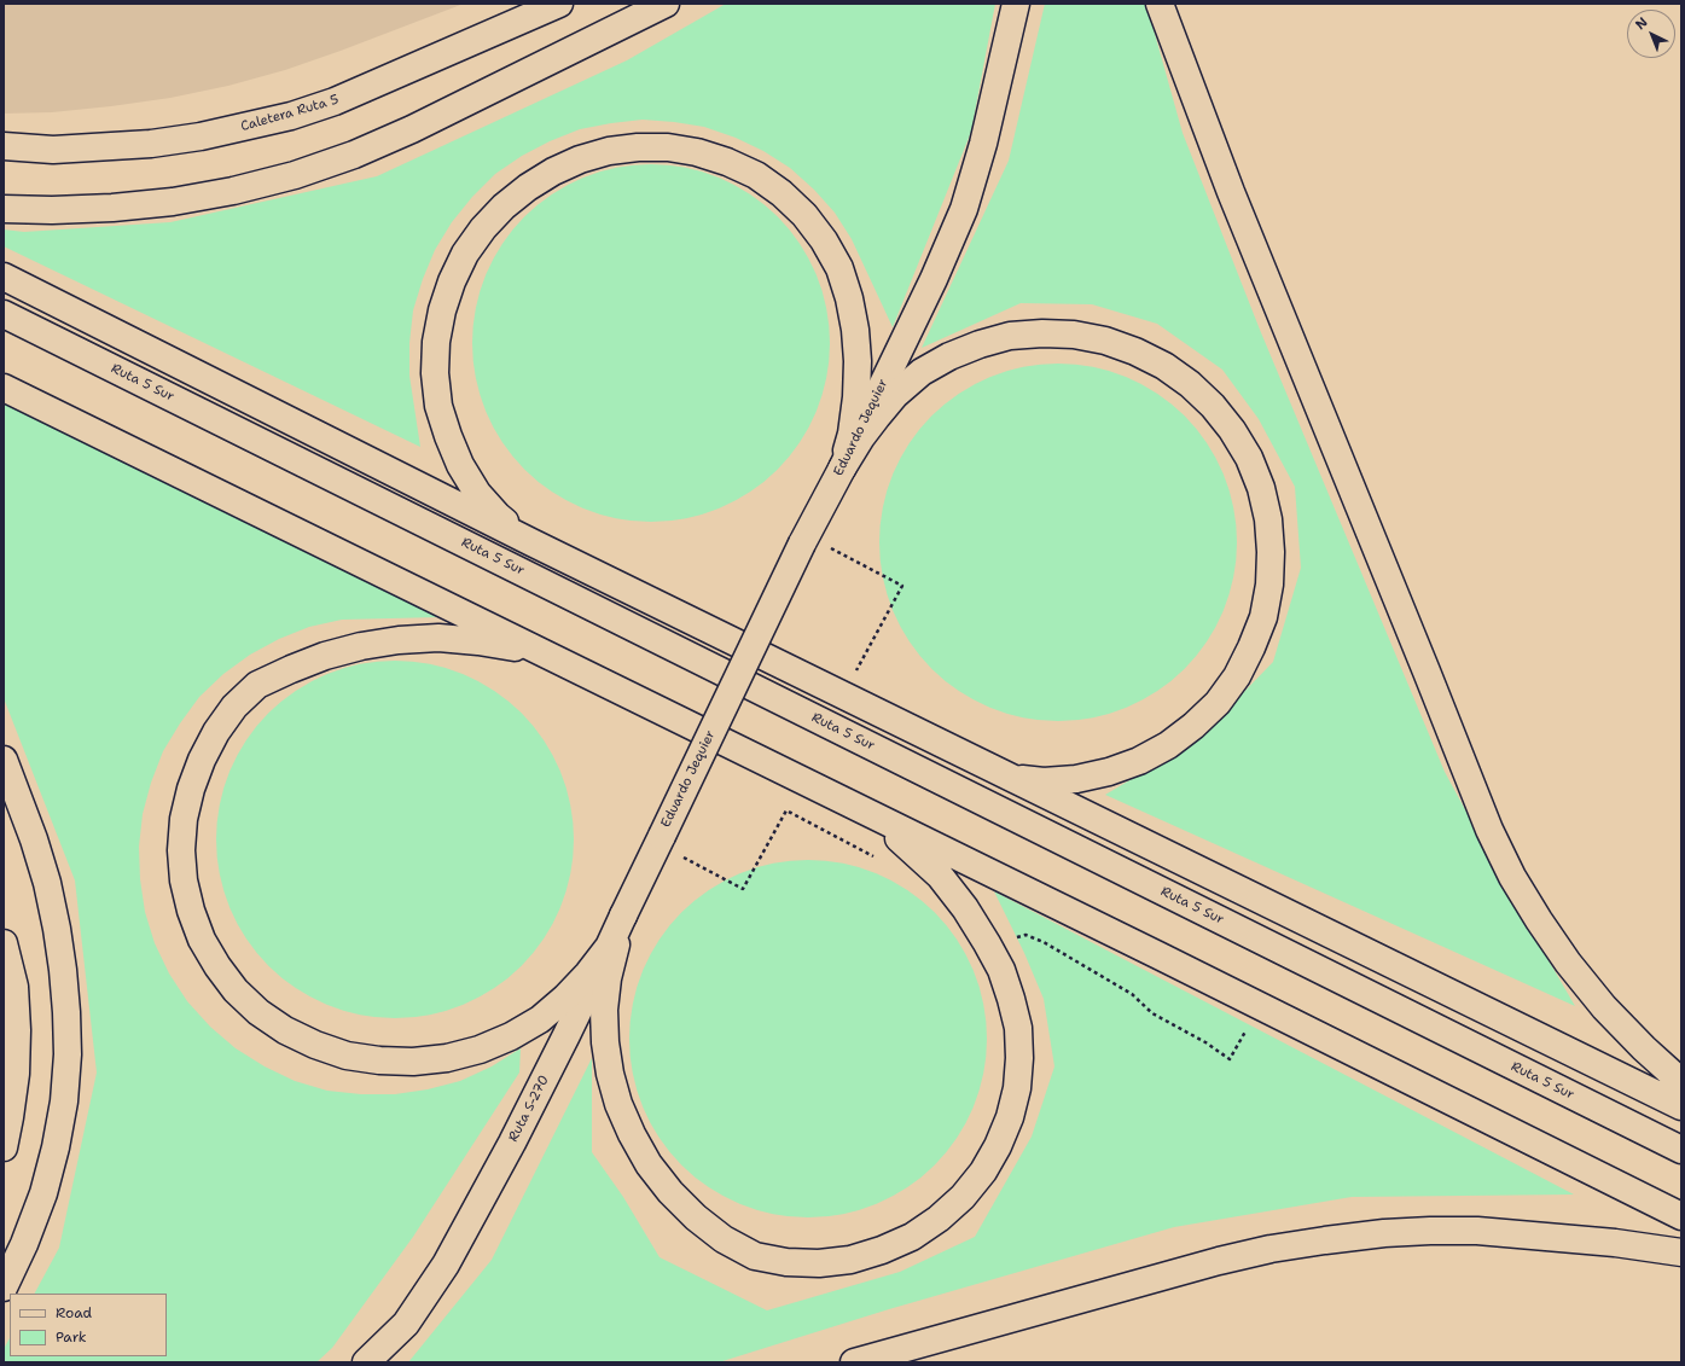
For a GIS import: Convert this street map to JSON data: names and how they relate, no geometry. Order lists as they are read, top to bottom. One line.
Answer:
{"streets":{"main road":["Caletera Ruta 5","Ruta 5 Sur","Eduardo Jequier","Ruta S-270"]},"crossings":[["Eduardo Jequier","Ruta S-270"]],"legend":["Road","Park"],"north":"top left"}
